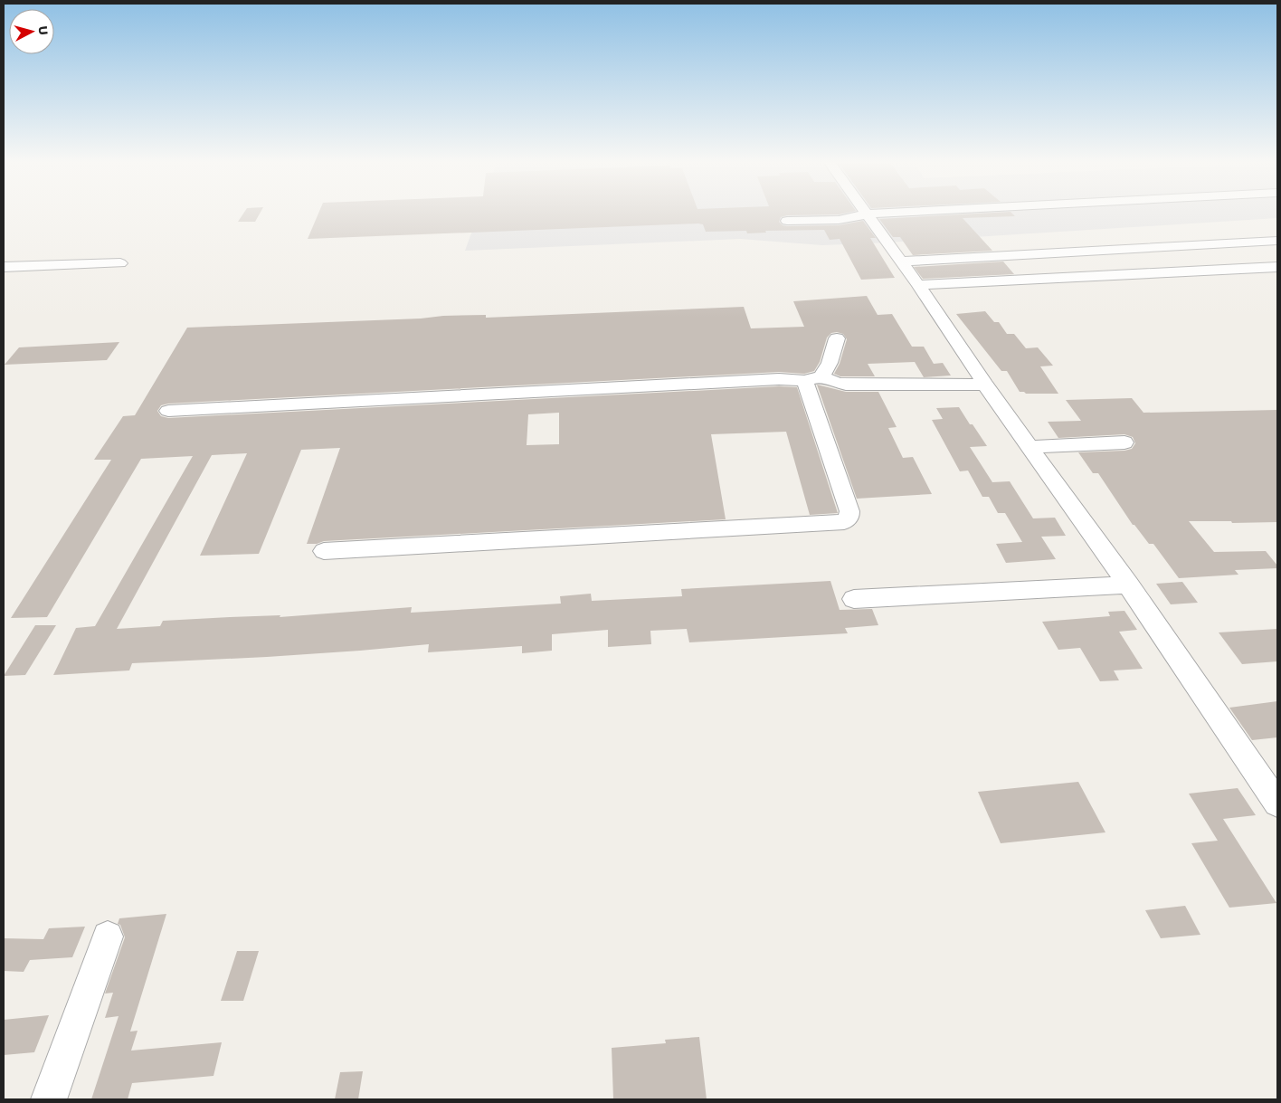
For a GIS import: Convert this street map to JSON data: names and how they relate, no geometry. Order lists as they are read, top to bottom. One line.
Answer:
{"north":"right"}
